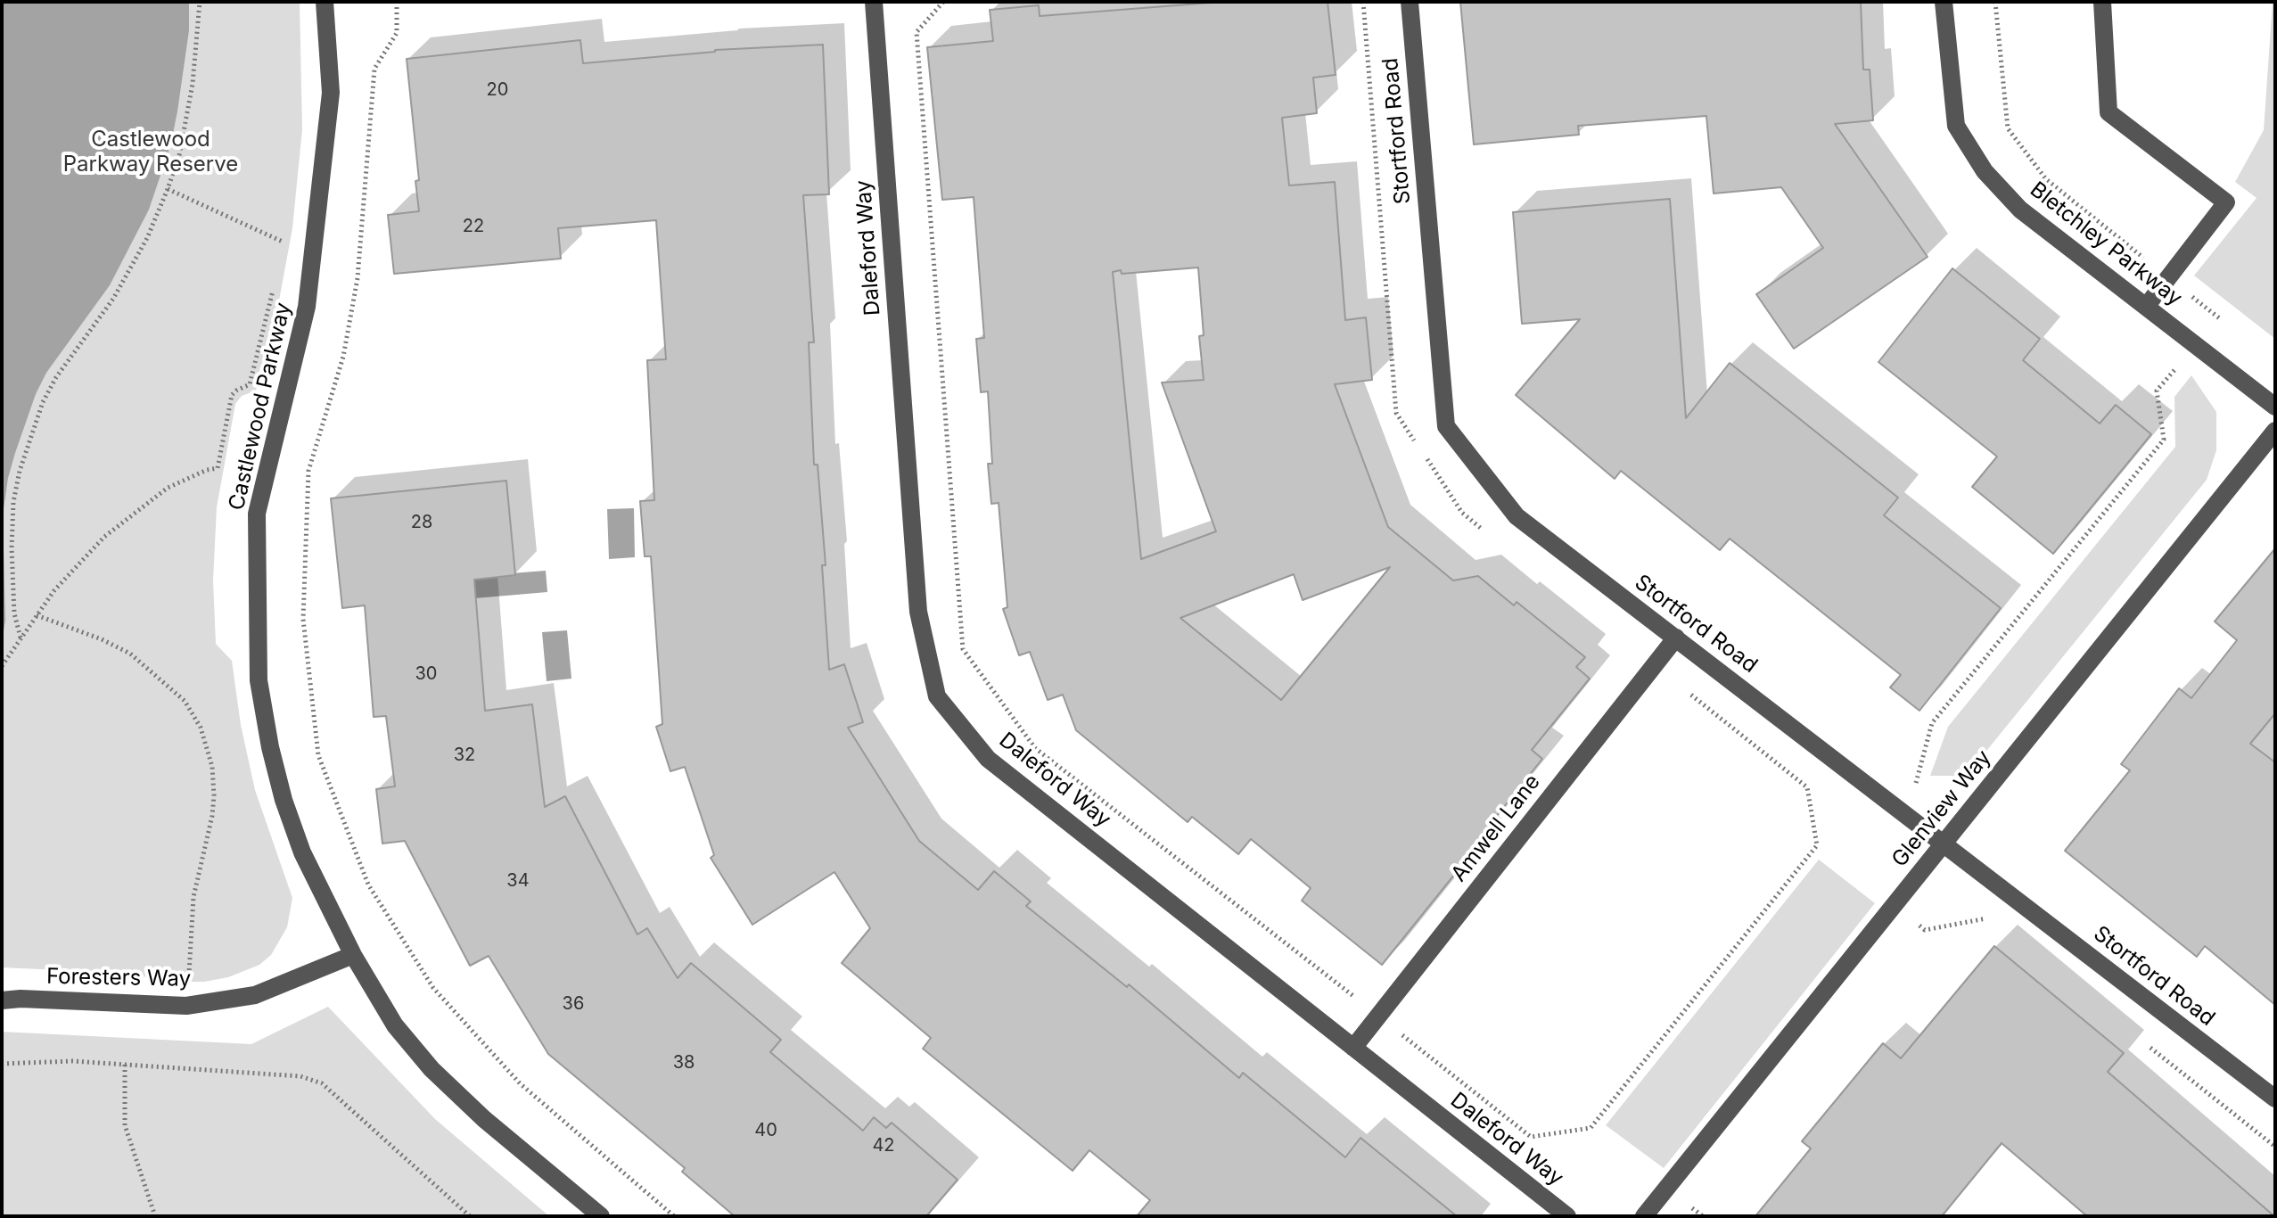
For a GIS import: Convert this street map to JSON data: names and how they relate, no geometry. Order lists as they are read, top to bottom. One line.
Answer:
{"streets":{"street":["Stortford Road","Bletchley Parkway","Daleford Way","Castlewood Parkway","Glenview Way","Amwell Lane","Foresters Way"]},"crossings":[["Stortford Road","Glenview Way"],["Stortford Road","Amwell Lane"],["Daleford Way","Amwell Lane"],["Castlewood Parkway","Foresters Way"]],"parks":["Castlewood Parkway Reserve"],"house_numbers":["20","22","28","30","32","34","36","38","40","42"]}
